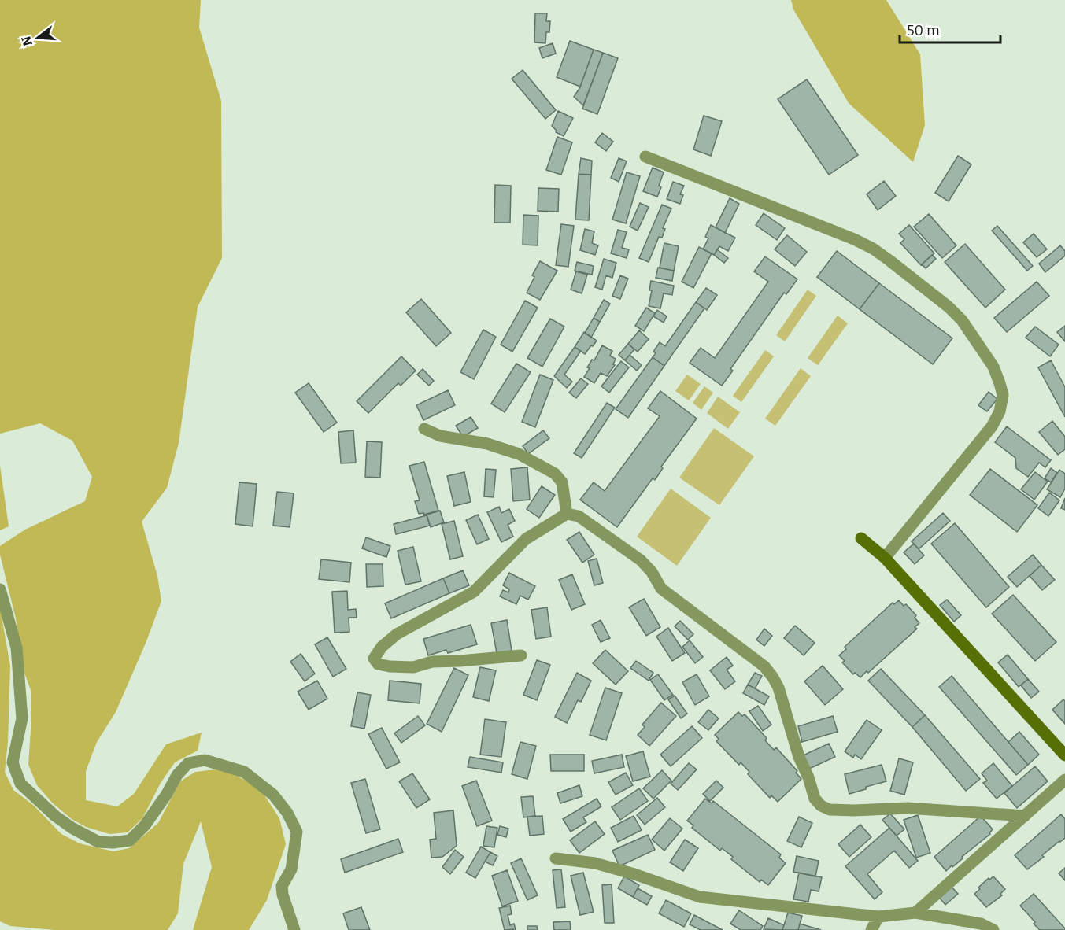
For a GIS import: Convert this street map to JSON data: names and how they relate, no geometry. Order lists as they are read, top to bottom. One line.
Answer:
{"scale_bar":"50 m","north":"left"}
